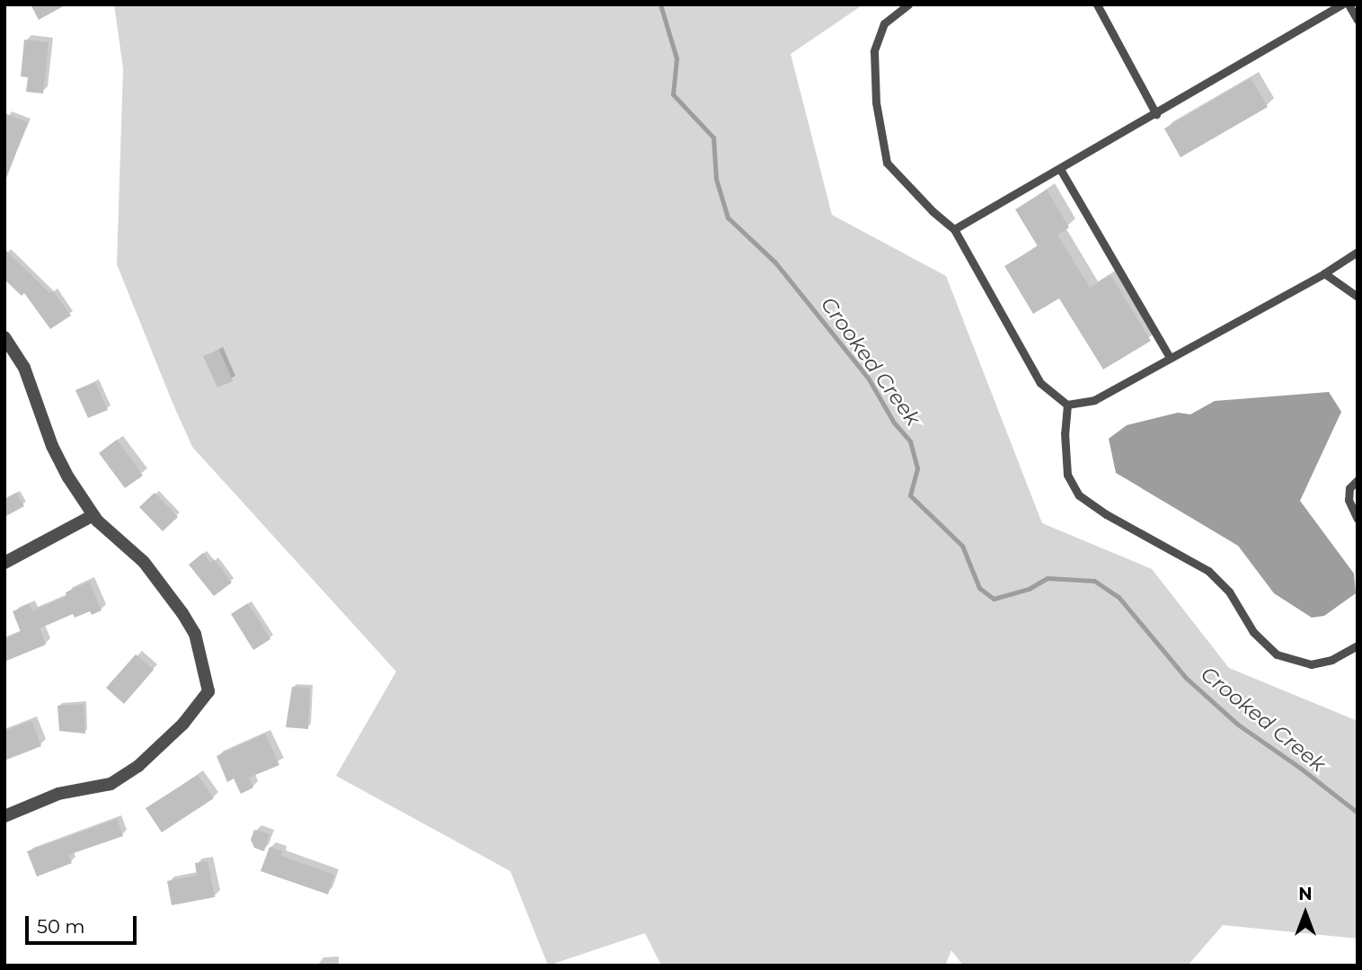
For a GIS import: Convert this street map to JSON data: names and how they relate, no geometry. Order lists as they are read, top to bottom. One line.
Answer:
{"water":["Crooked Creek"],"scale_bar":"50 m","north":"top"}
